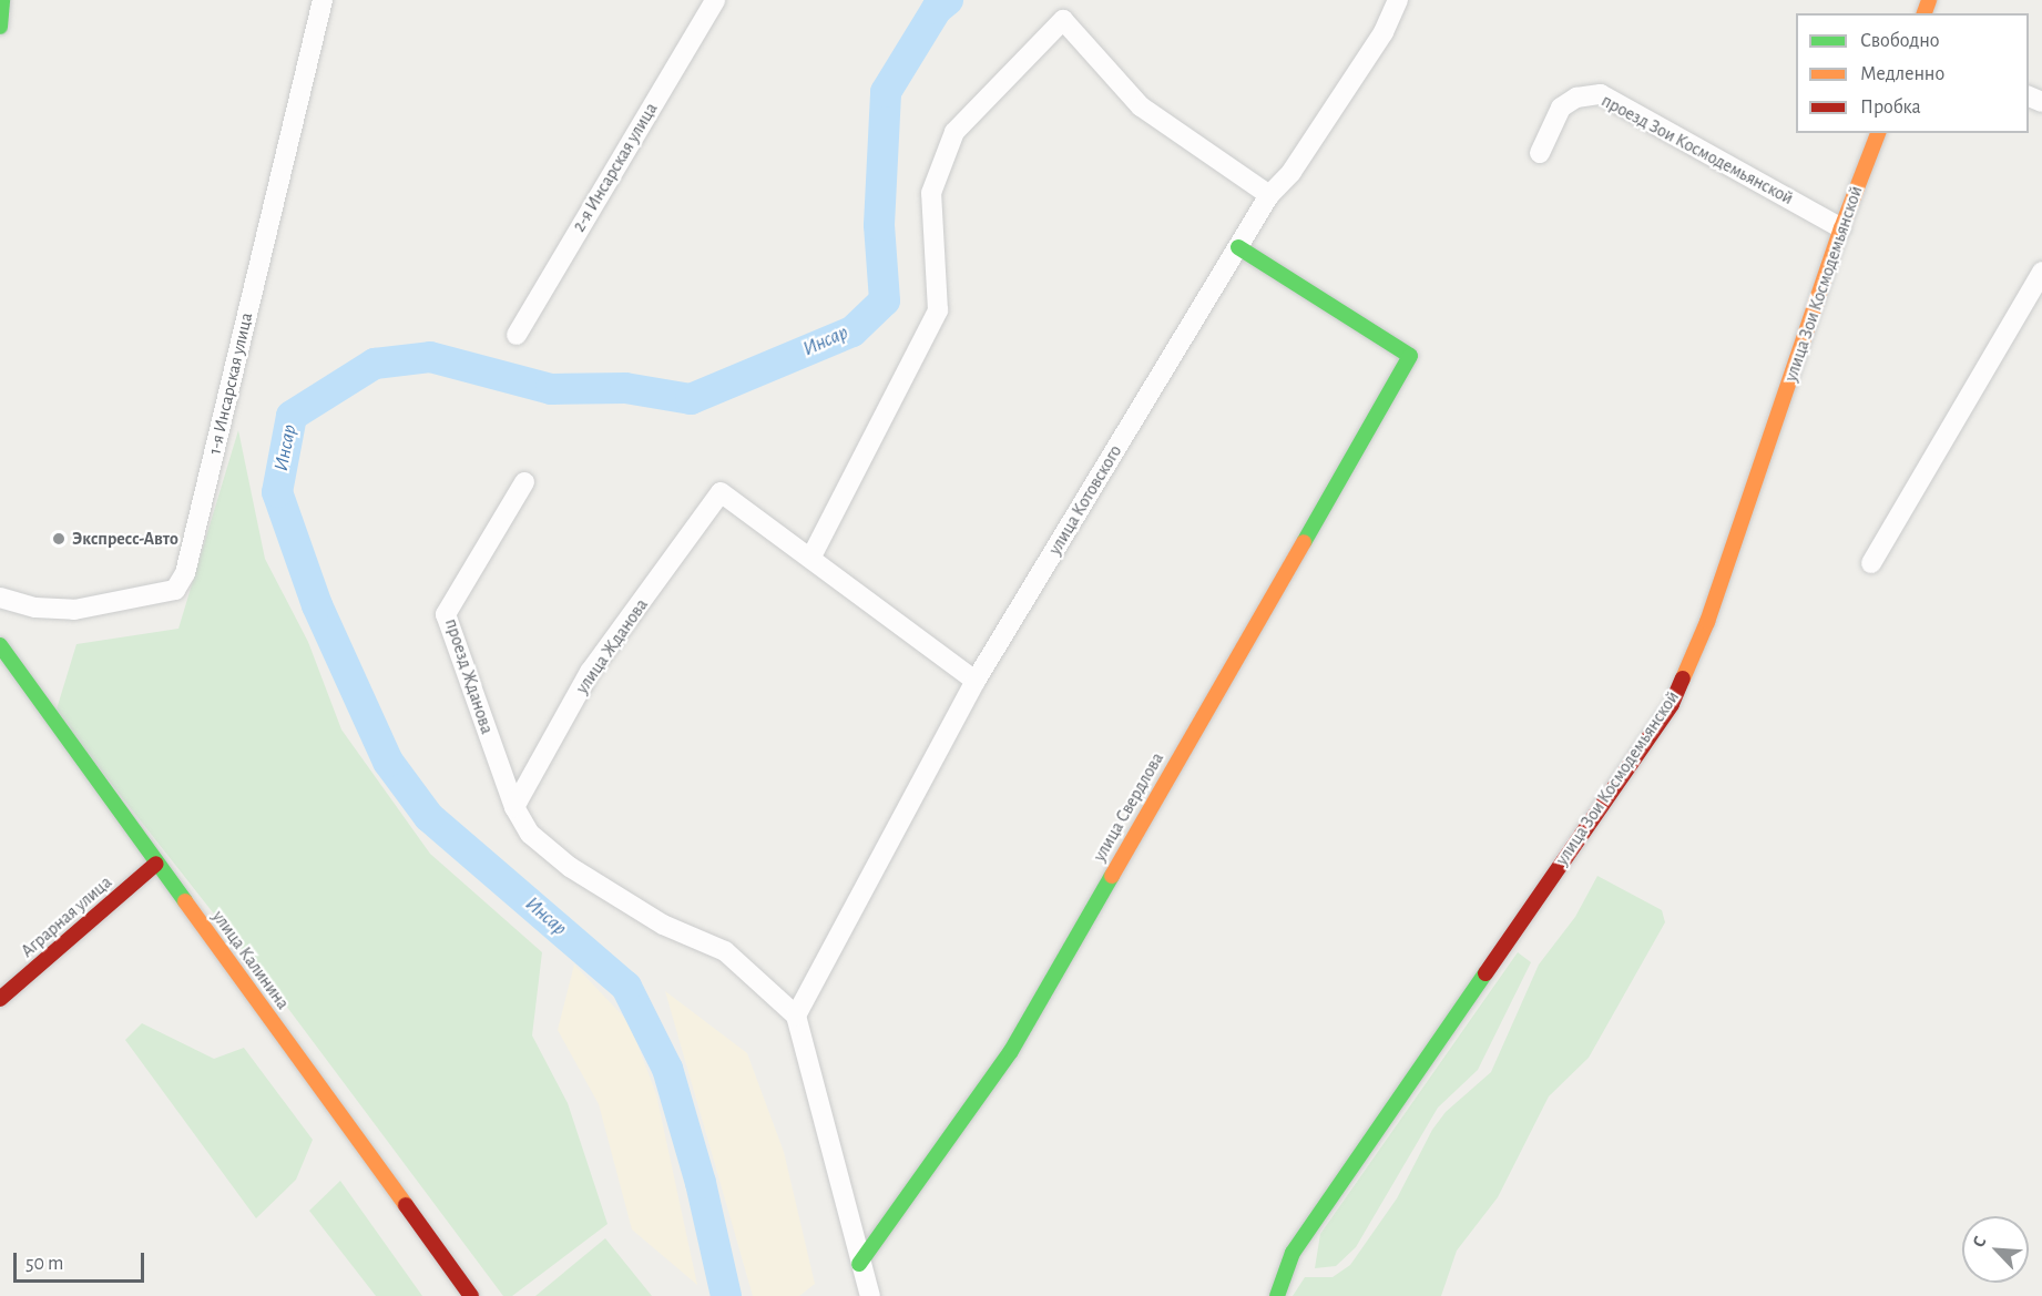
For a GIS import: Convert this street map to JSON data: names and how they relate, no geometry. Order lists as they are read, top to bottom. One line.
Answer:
{"streets":{"street":["проезд Зои Космодемьянской","2-я Инсарская улица","улица Зои Космодемьянской","1-я Инсарская улица","улица Котовского","улица Жданова","проезд Жданова","улица Свердлова","Аграрная улица","улица Калинина"]},"crossings":[["проезд Зои Космодемьянской","улица Зои Космодемьянской"],["улица Котовского","улица Свердлова"],["улица Жданова","проезд Жданова"],["Аграрная улица","улица Калинина"]],"water":["Инсар"],"places":["Экспресс-Авто"],"legend":["Свободно","Медленно","Пробка"],"scale_bar":"50 m","north":"top left"}
